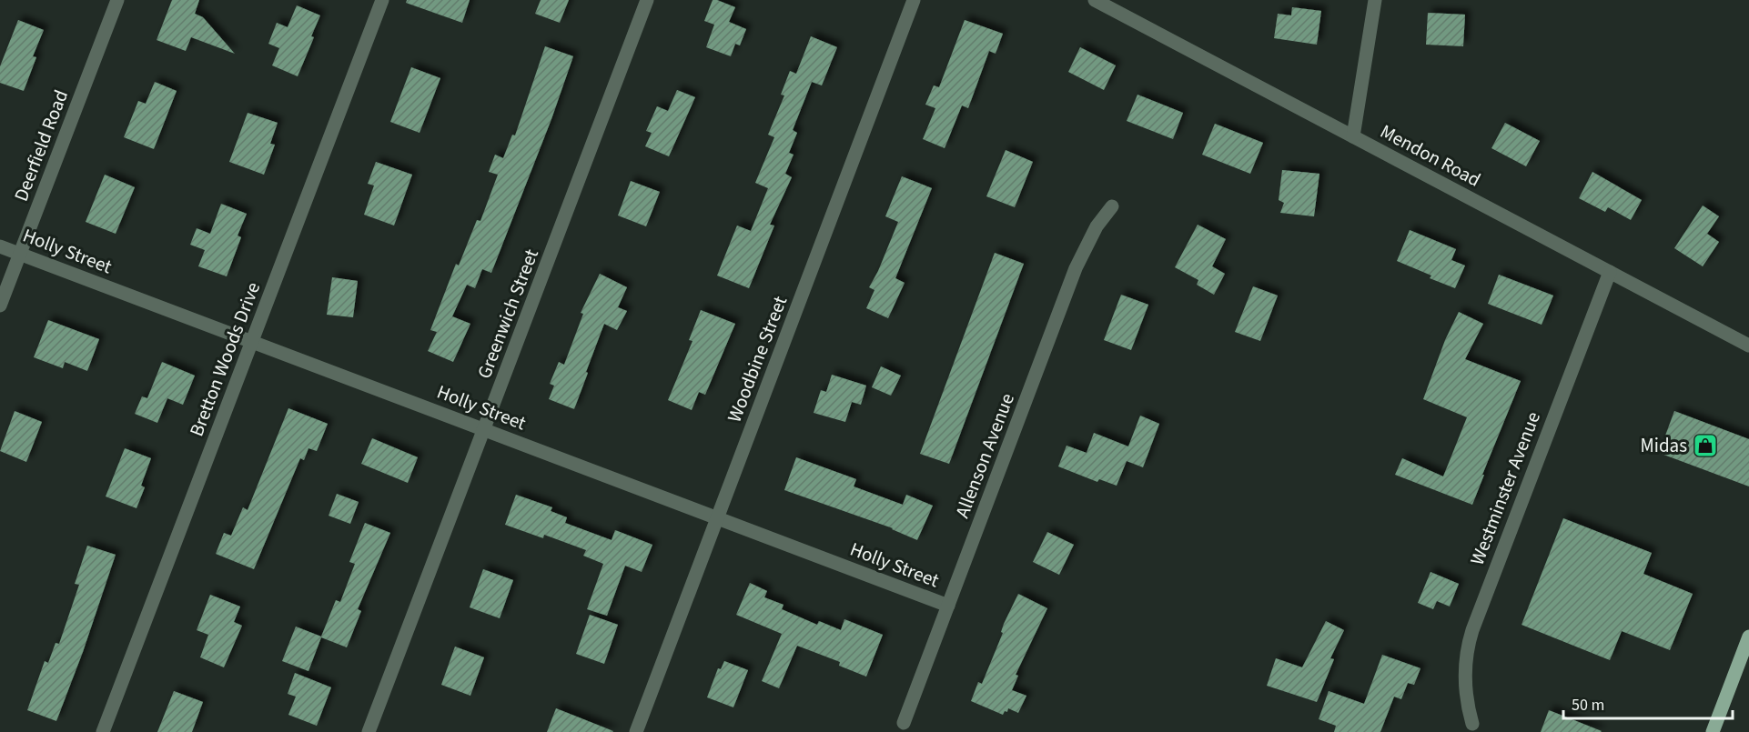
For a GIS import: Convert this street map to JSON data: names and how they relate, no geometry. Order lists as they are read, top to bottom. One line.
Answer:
{"streets":{"street":["Deerfield Road","Mendon Road","Holly Street","Greenwich Street","Bretton Woods Drive","Woodbine Street","Allenson Avenue","Westminster Avenue"]},"crossings":[["Deerfield Road","Holly Street"],["Mendon Road","Westminster Avenue"],["Holly Street","Greenwich Street"],["Holly Street","Bretton Woods Drive"],["Holly Street","Woodbine Street"],["Holly Street","Allenson Avenue"]],"places":{"shop":["Midas"]},"scale_bar":"50 m"}
